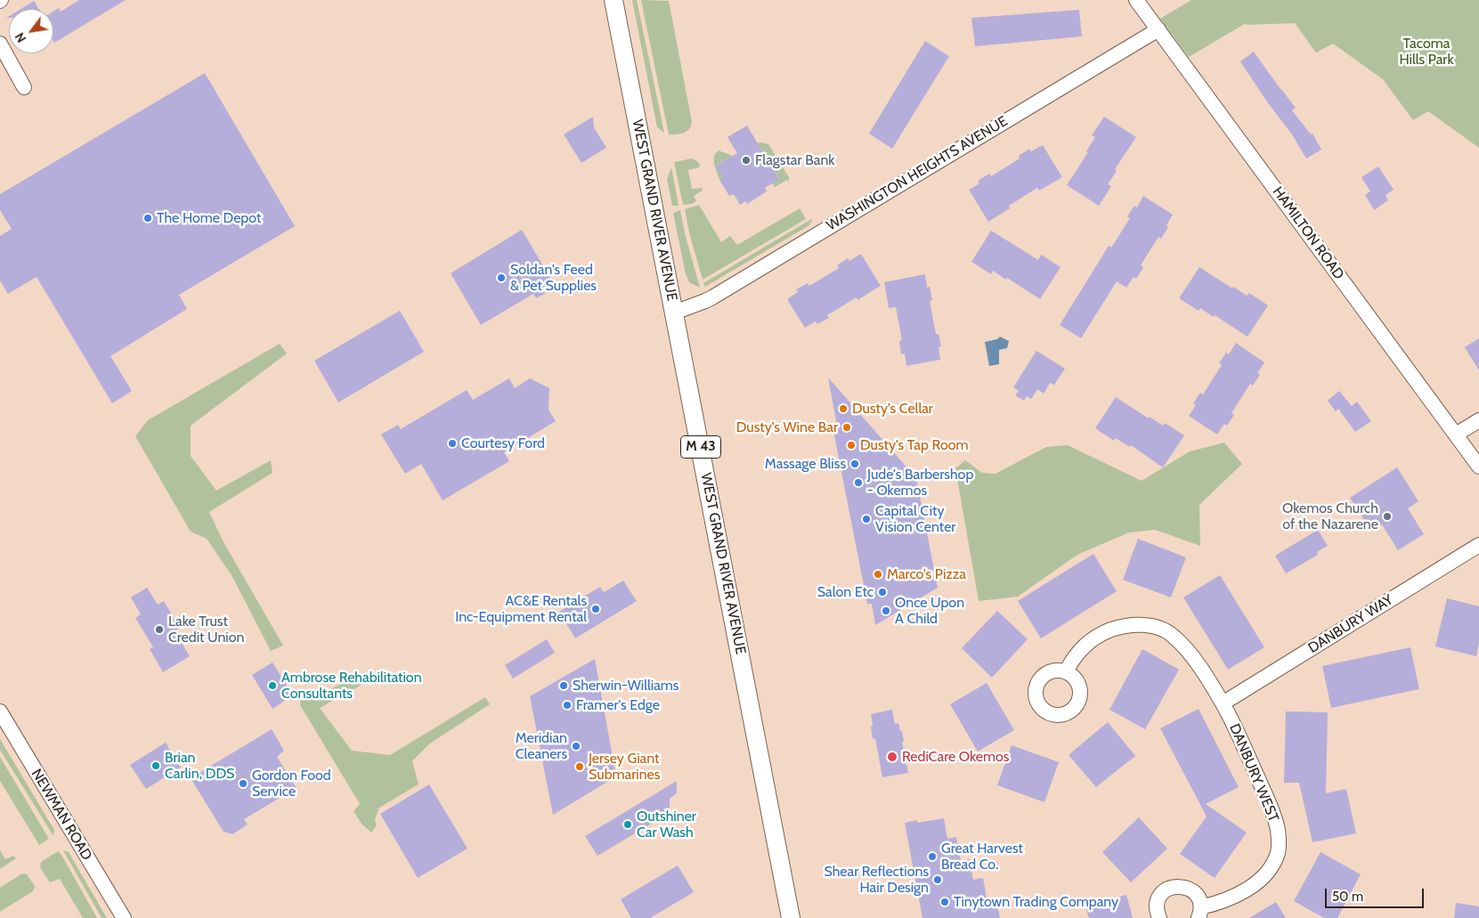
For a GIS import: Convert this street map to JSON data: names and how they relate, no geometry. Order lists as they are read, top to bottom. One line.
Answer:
{"streets":{"main road":["WEST GRAND RIVER AVENUE","M 43"],"street":["WASHINGTON HEIGHTS AVENUE","HAMILTON ROAD","DANBURY WAY","DANBURY WEST","NEWMAN ROAD"]},"crossings":[["WASHINGTON HEIGHTS AVENUE","WEST GRAND RIVER AVENUE"],["WASHINGTON HEIGHTS AVENUE","HAMILTON ROAD"],["DANBURY WAY","DANBURY WEST"]],"parks":["Tacoma Hills Park"],"places":["Flagstar Bank","The Home Depot","Soldan's Feed & Pet Supplies","Dusty's Cellar","Dusty's Wine Bar","Courtesy Ford","Dusty's Tap Room","Massage Bliss","Jude's Barbershop - Okemos","Okemos Church of the Nazarene","Capital City Vision Center","Marco's Pizza","Salon Etc","AC&E Rentals Inc-Equipment Rental","Once Upon A Child","Lake Trust Credit Union","Ambrose Rehabilitation Consultants","Sherwin-Williams","Framer's Edge","Meridian Cleaners","RediCare Okemos","Brian Carlin, DDS","Jersey Giant Submarines","Gordon Food Service","Outshiner Car Wash","Great Harvest Bread Co.","Shear Reflections Hair Design","Tinytown Trading Company"],"scale_bar":"50 m","north":"bottom left"}
